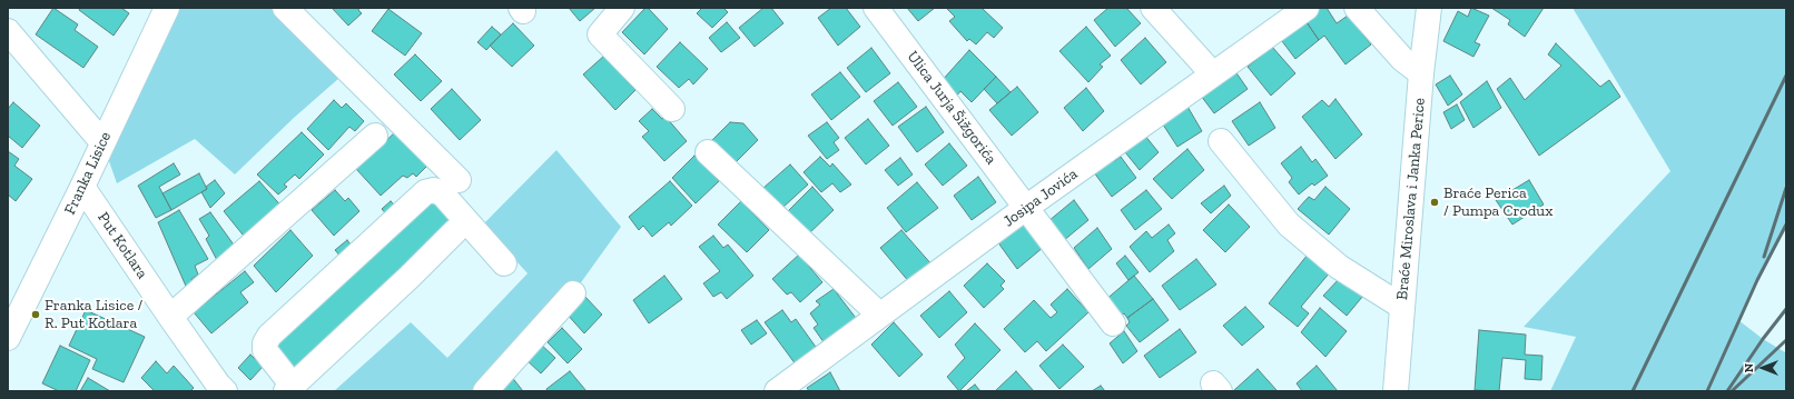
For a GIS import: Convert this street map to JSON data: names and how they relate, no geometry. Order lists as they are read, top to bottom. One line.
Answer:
{"streets":{"street":["Ulica Jurja Šižgorića","Franka Lisice","Josipa Jovića","Braće Miroslava i Janka Perice","Put Kotlara"]},"crossings":[["Ulica Jurja Šižgorića","Josipa Jovića"],["Franka Lisice","Put Kotlara"]],"places":["Braće Perica / Pumpa Crodux","Franka Lisice / R. Put Kotlara"],"north":"left"}
